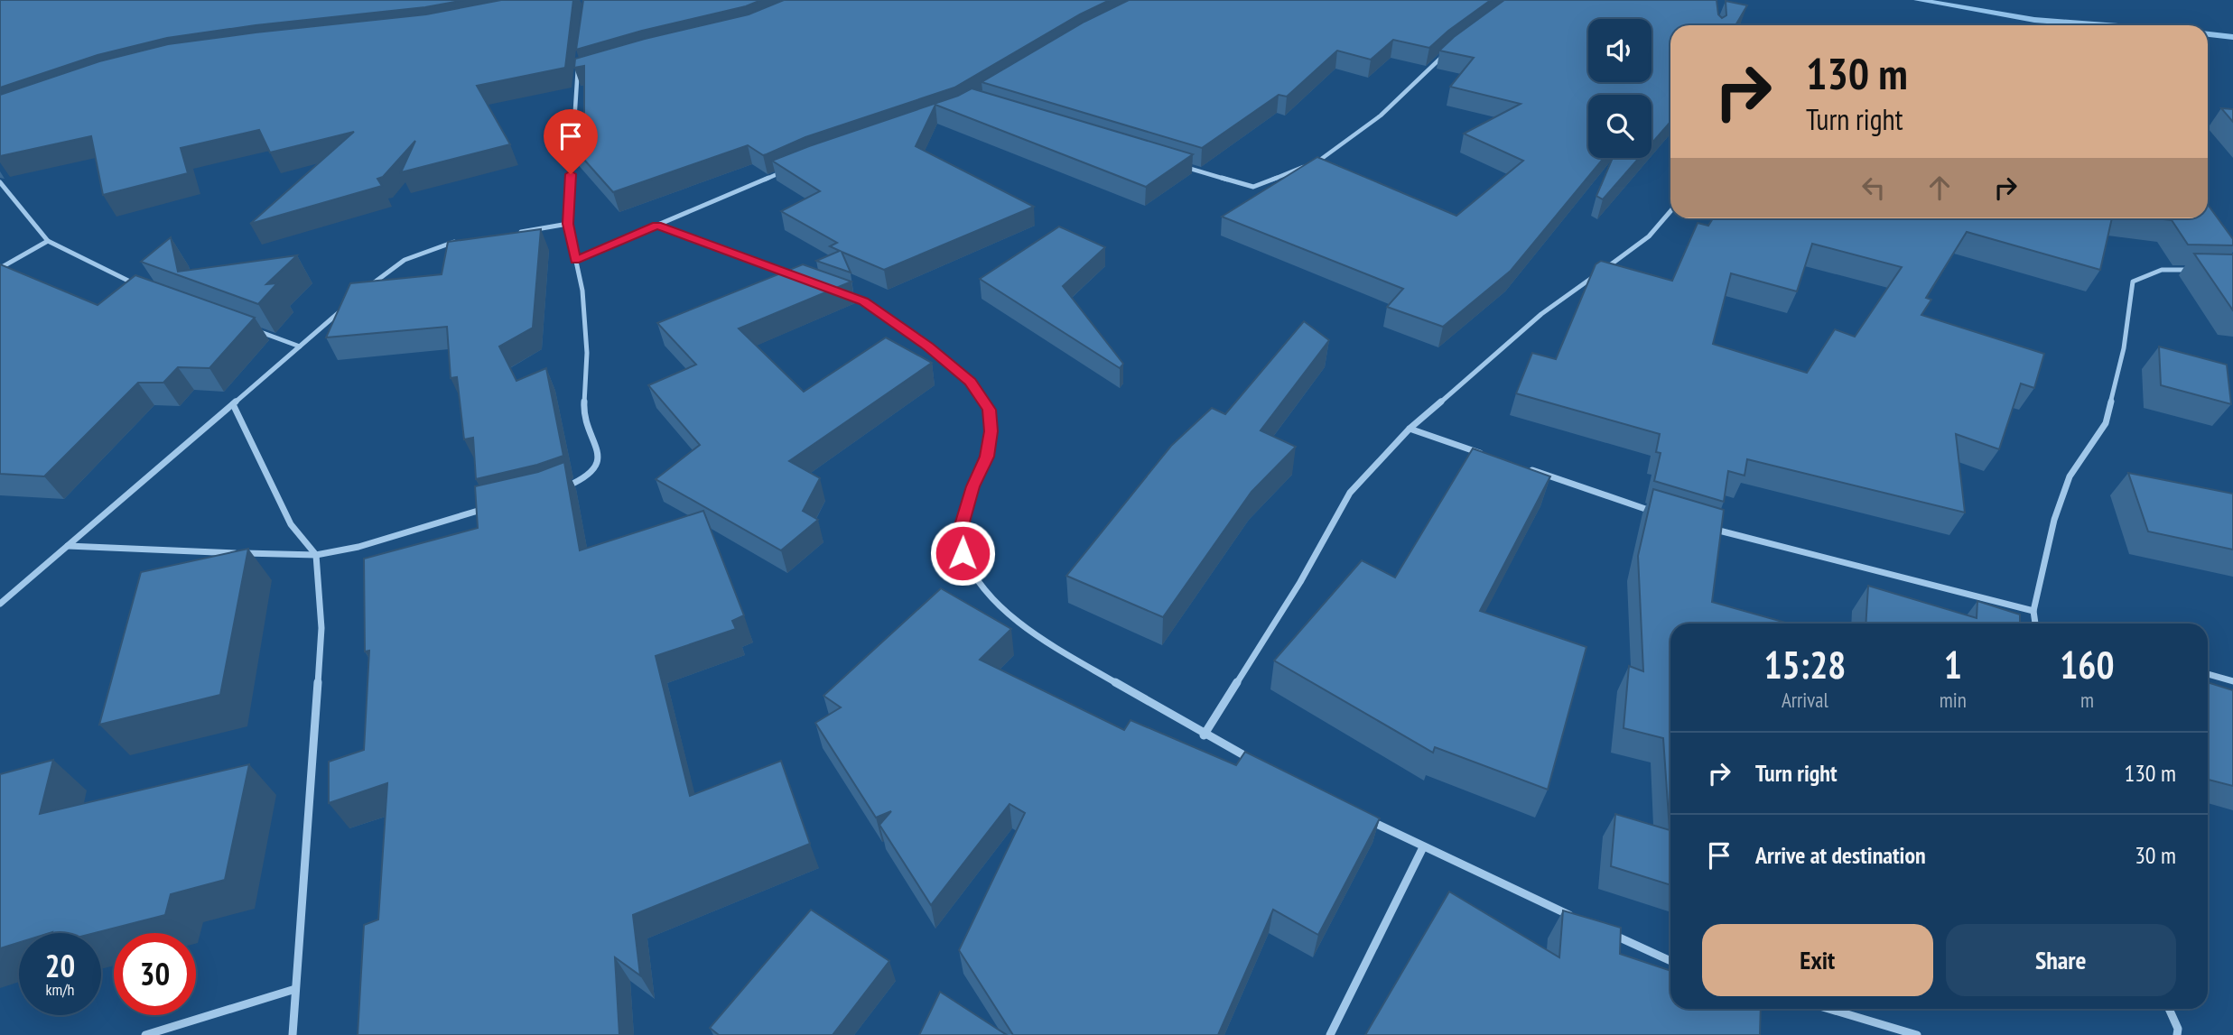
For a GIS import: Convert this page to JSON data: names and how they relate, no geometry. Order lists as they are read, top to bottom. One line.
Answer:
{"page":{"turn":["130 m","Turn right"],"eta":["15:28","Arrival","1","min","160","m"],"list":[{"name":"Turn right","value":"130 m"},{"name":"Arrive at destination","value":"30 m"}],"buttons":["Exit","Share"],"speed":"20 km/h","limit":"30"}}
